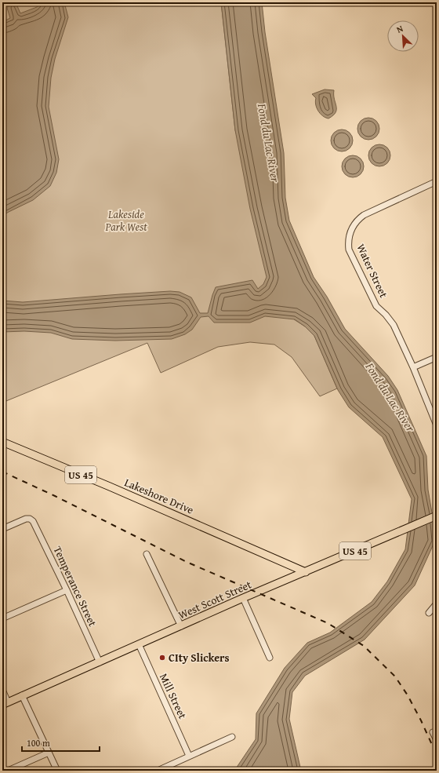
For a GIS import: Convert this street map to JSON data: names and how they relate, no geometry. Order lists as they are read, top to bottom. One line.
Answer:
{"streets":{"main road":["US 45","Lakeshore Drive","West Scott Street"],"street":["Water Street","Temperance Street","Mill Street"]},"crossings":[["Lakeshore Drive","West Scott Street"],["Temperance Street","West Scott Street"],["West Scott Street","Mill Street"]],"water":["Fond du Lac River"],"parks":["Lakeside Park West"],"places":["CIty Slickers"],"scale_bar":"100 m","north":"top left"}
